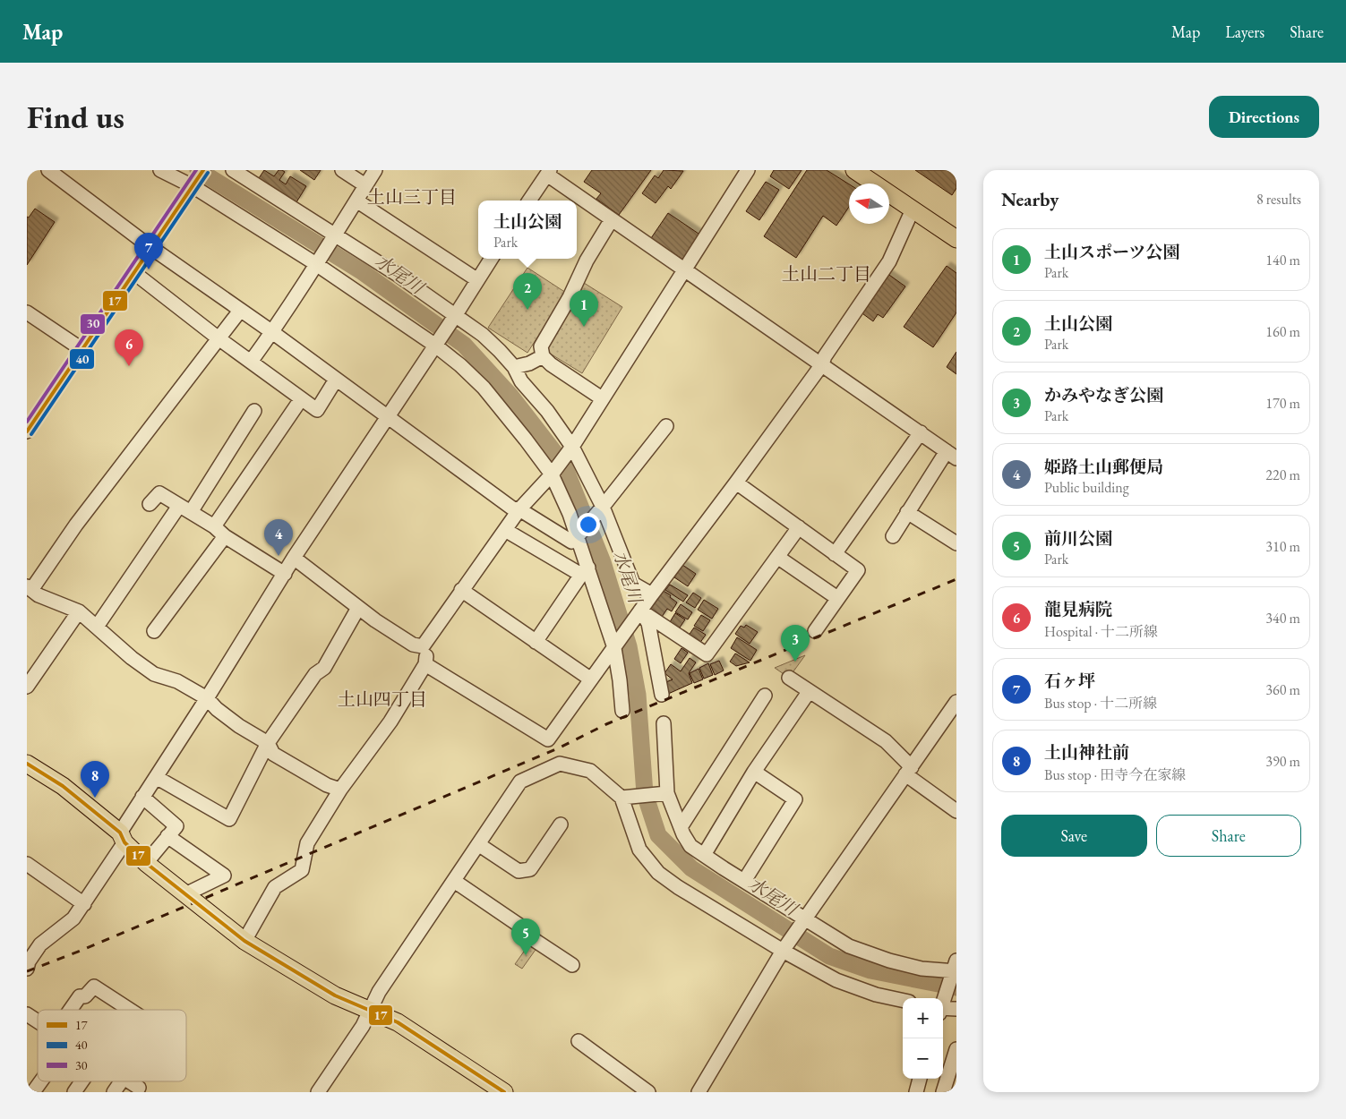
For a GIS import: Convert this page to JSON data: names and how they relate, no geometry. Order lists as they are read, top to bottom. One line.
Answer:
{"districts":["土山三丁目","土山二丁目","土山四丁目"],"water":["水尾川"],"lines":["transit line 17","transit line 30","transit line 40"],"legend":["17","40","30"],"north":"left","page":{"header":"Map","nav":["Map","Layers","Share"],"buttons":["Directions",["Save","Share"]],"title":"Find us","heading":["Nearby","8 results"],"popup":["土山公園","Park"],"list":[{"mark":"1","name":"土山スポーツ公園","note":"Park","value":"140 m"},{"mark":"2","name":"土山公園","note":"Park","value":"160 m"},{"mark":"3","name":"かみやなぎ公園","note":"Park","value":"170 m"},{"mark":"4","name":"姫路土山郵便局","note":"Public building","value":"220 m"},{"mark":"5","name":"前川公園","note":"Park","value":"310 m"},{"mark":"6","name":"龍見病院","note":"Hospital · 十二所線","value":"340 m"},{"mark":"7","name":"石ヶ坪","note":"Bus stop · 十二所線","value":"360 m"},{"mark":"8","name":"土山神社前","note":"Bus stop · 田寺今在家線","value":"390 m"}],"pins":["7","2","1","6","4","3","8","5"],"map_buttons":["+","−"]}}
